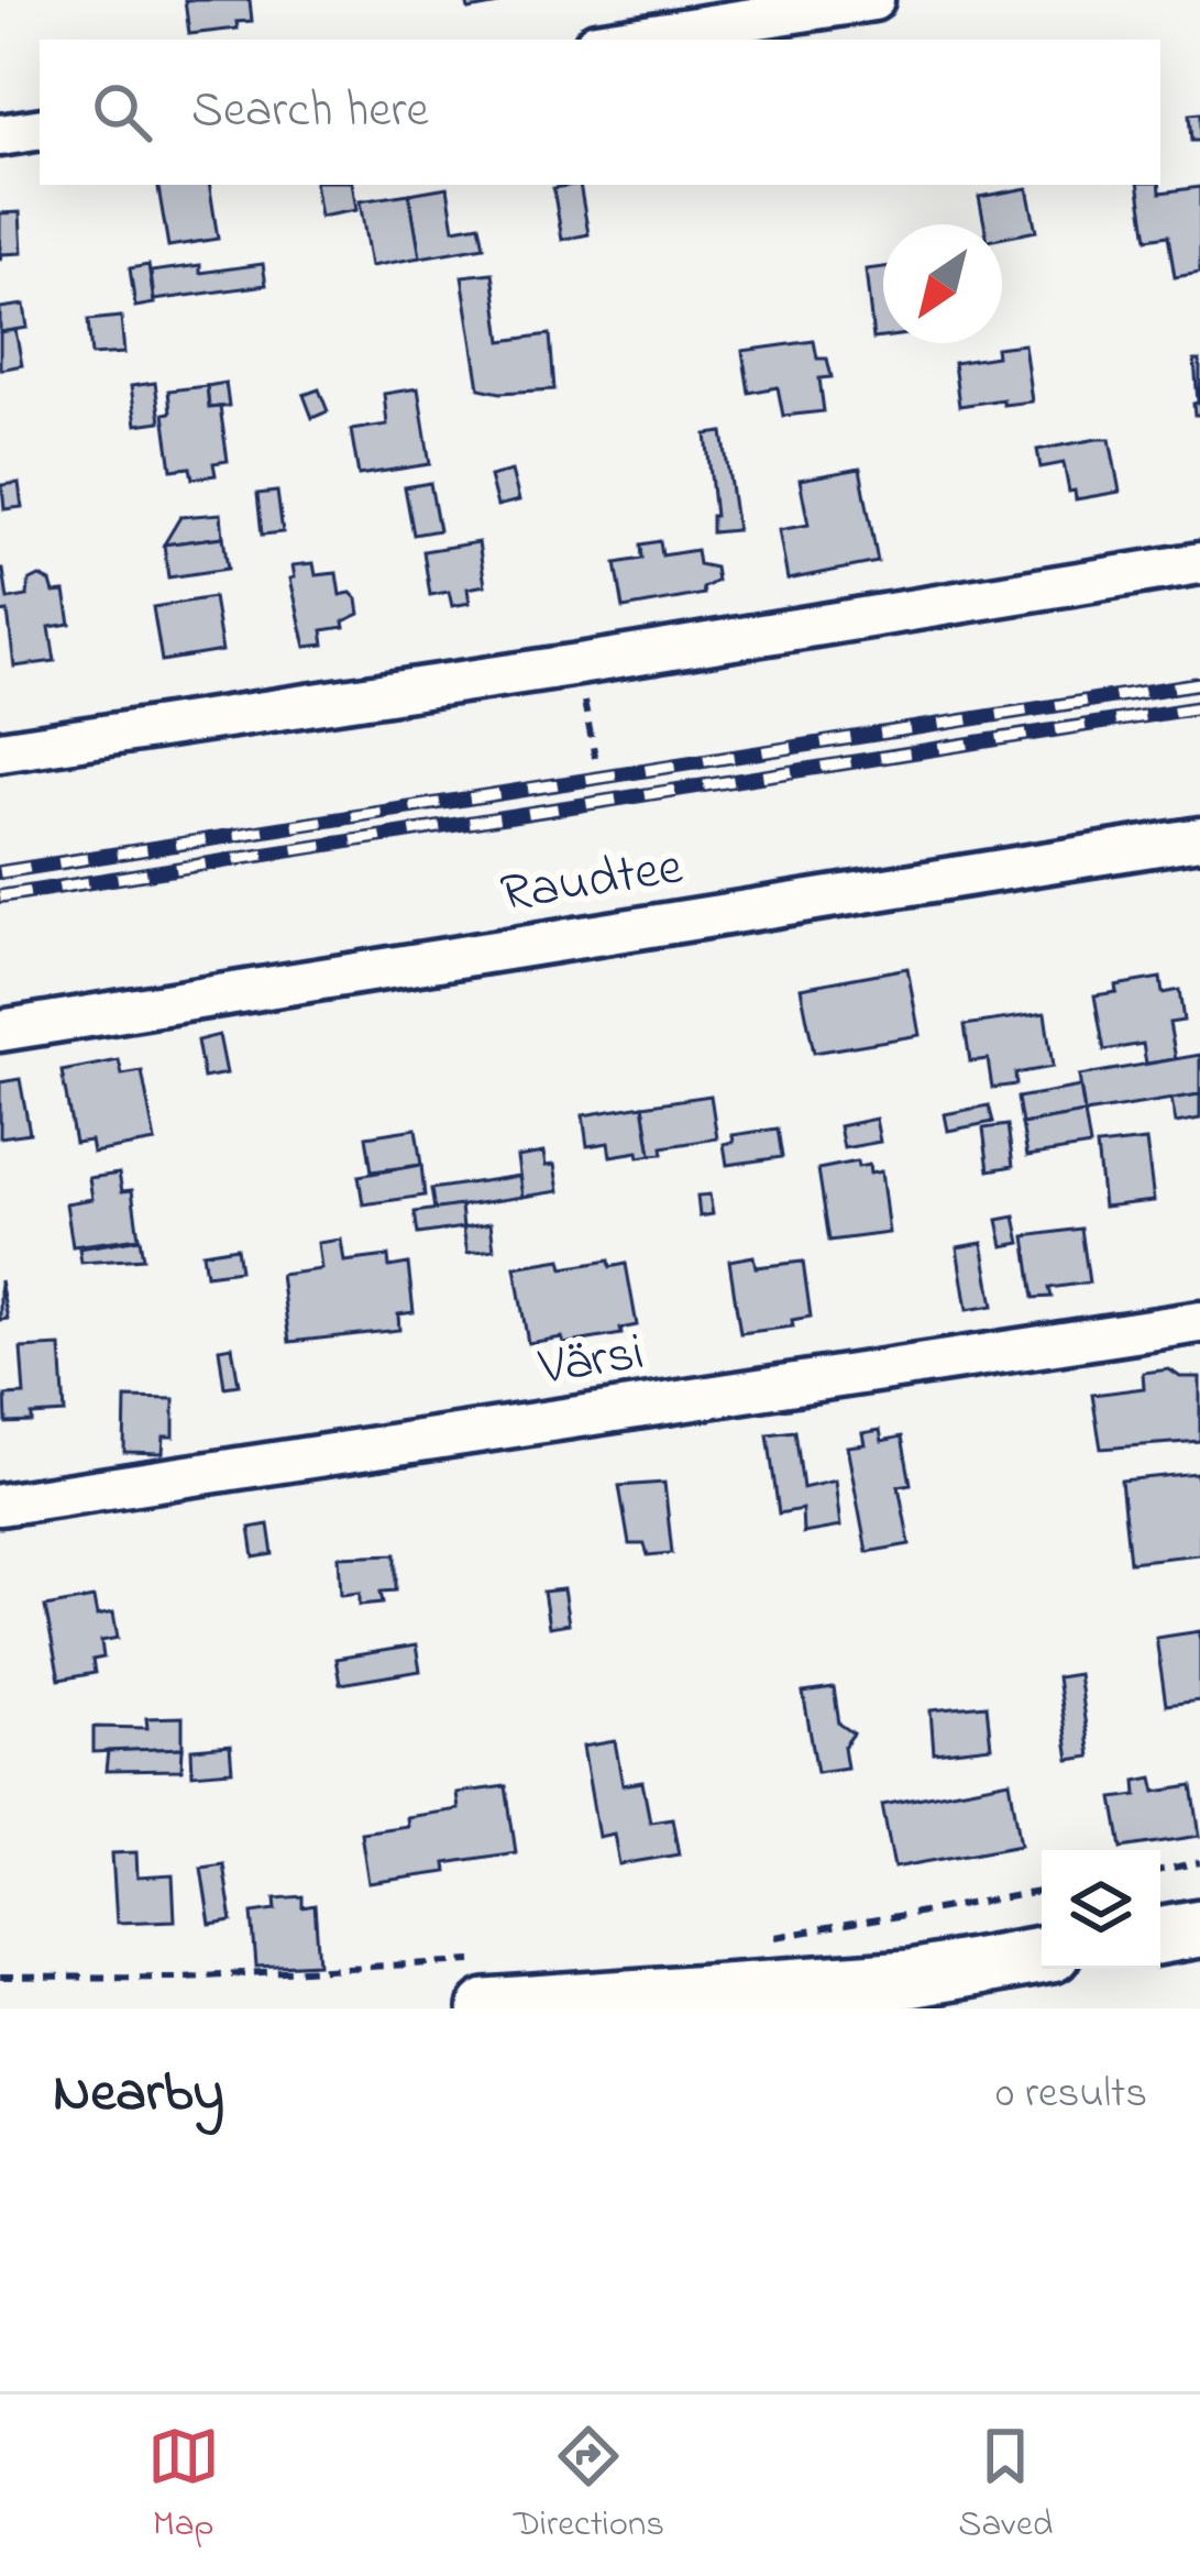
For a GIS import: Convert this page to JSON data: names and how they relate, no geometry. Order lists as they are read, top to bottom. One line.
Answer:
{"streets":{"street":["Raudtee","Värsi"]},"north":"bottom left","page":{"search":"Search here","heading":["Nearby","0 results"],"nav":["Map","Directions","Saved"]}}
